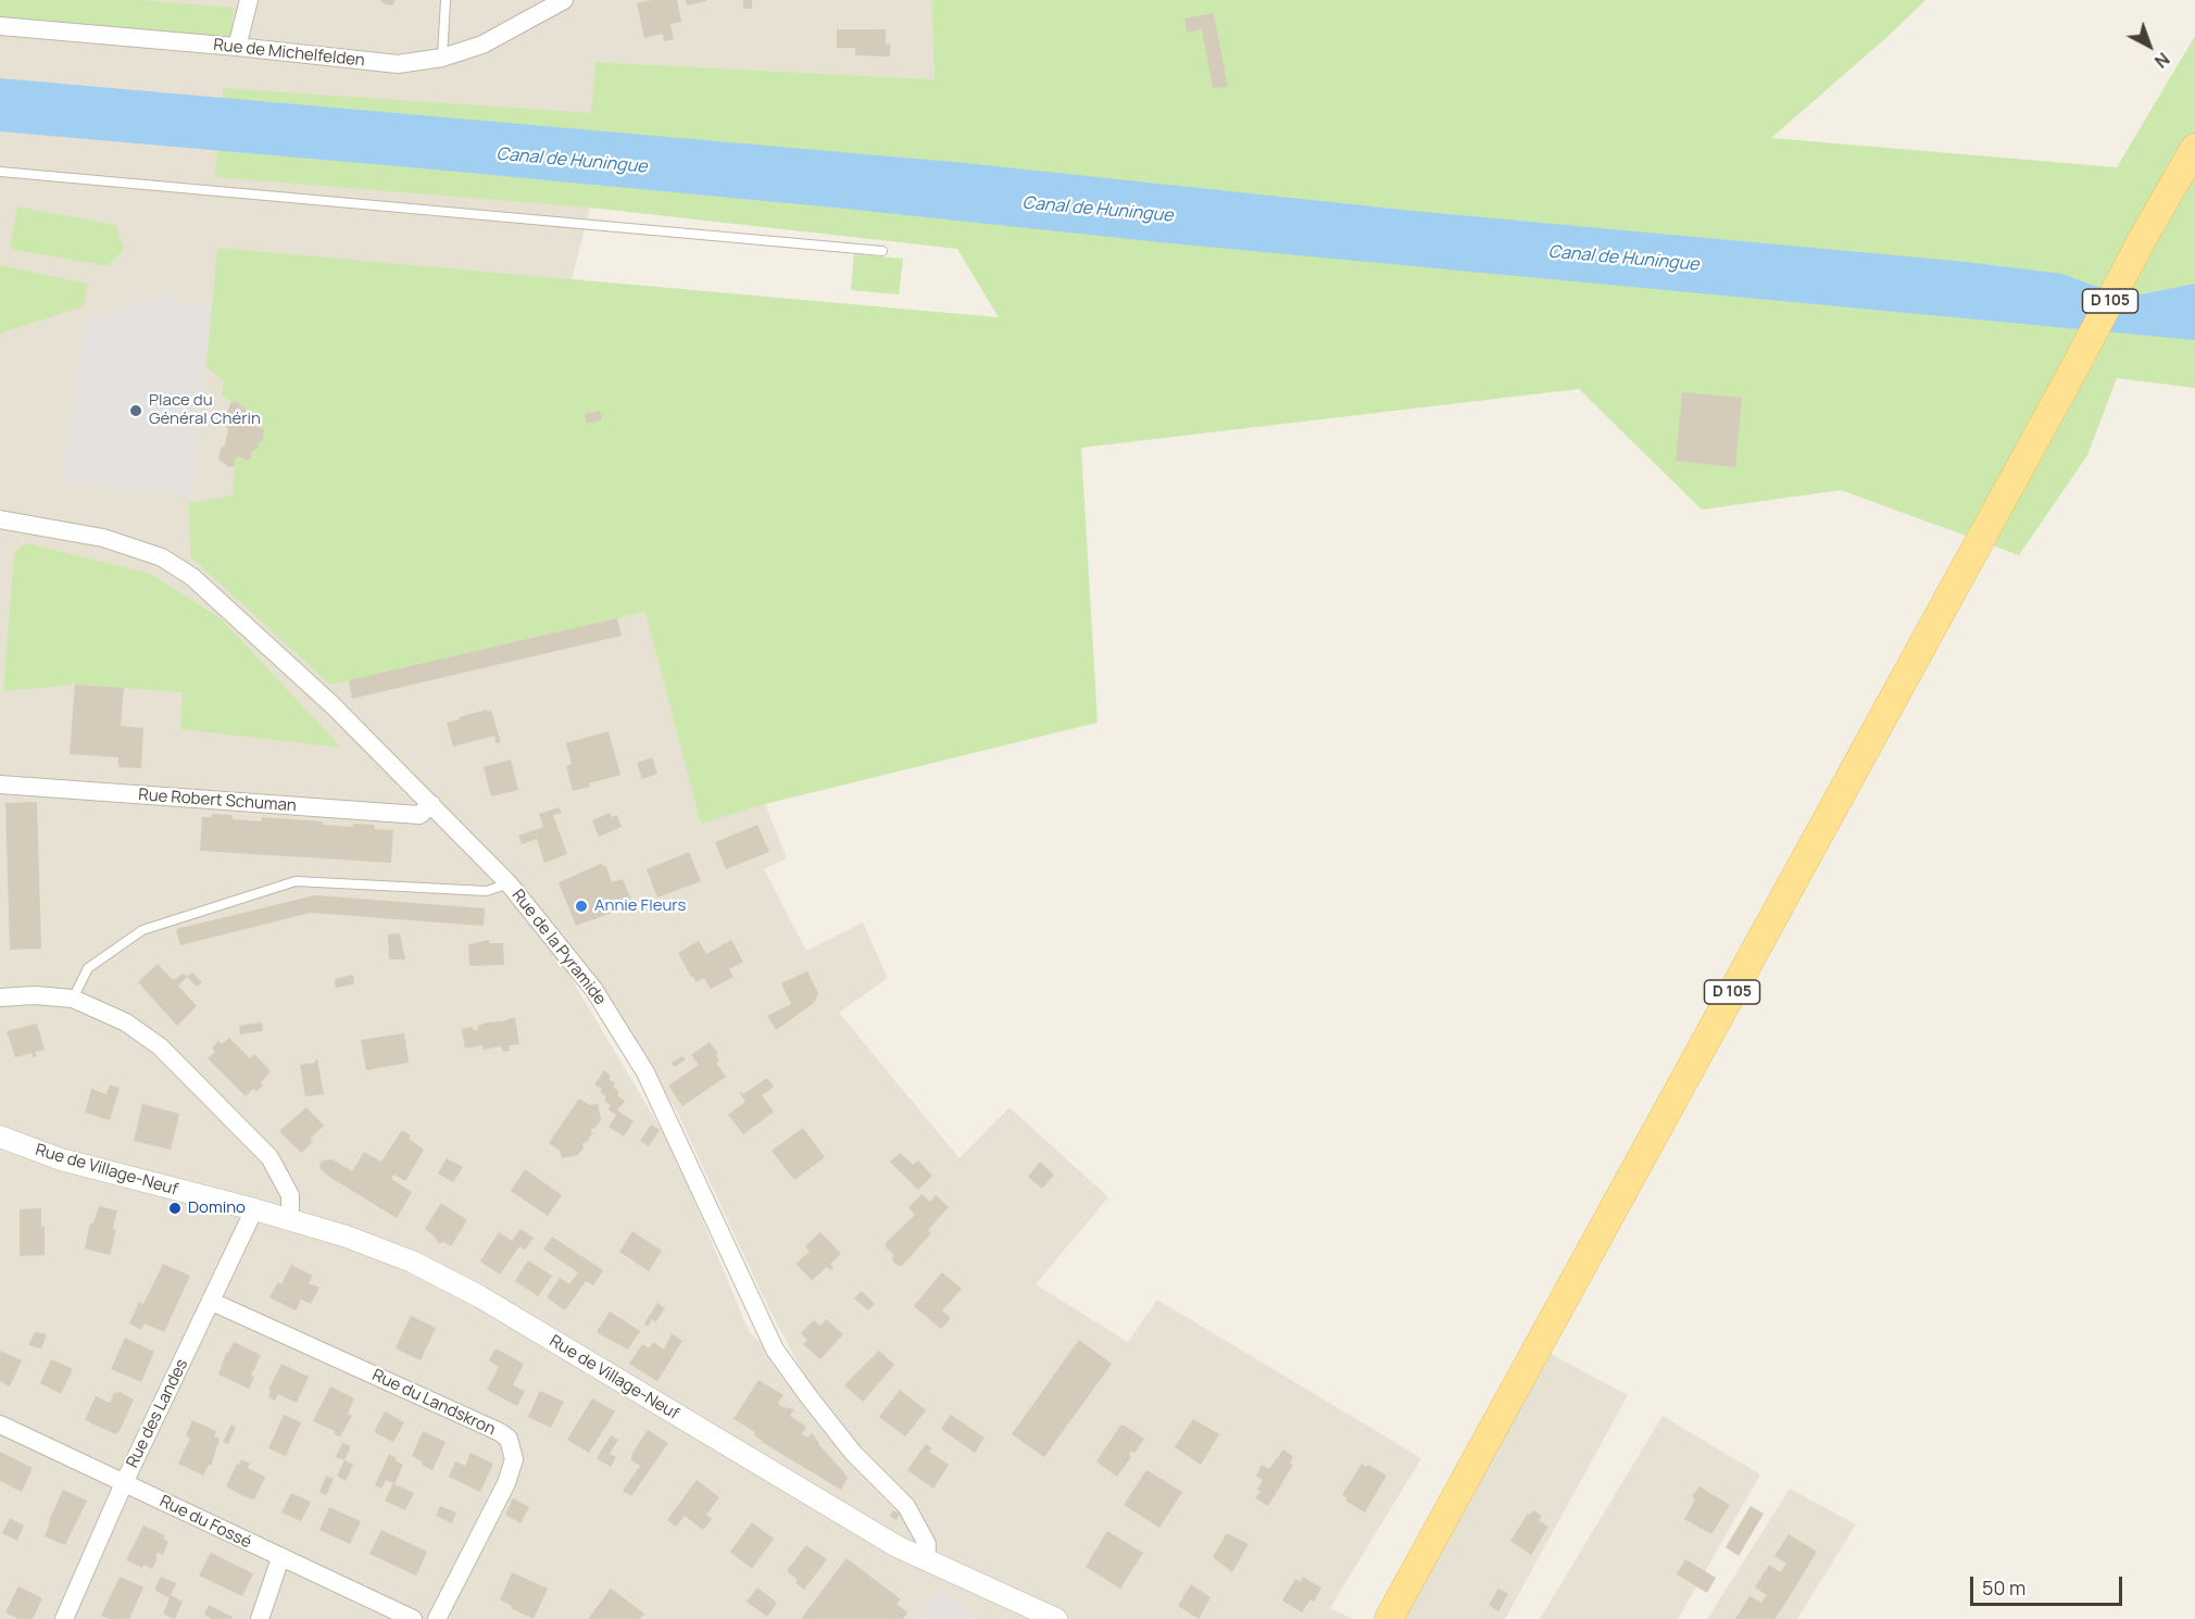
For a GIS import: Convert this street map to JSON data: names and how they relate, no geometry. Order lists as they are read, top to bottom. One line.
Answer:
{"streets":{"main road":["D 105"],"street":["Rue de Michelfelden","Rue Robert Schuman","Rue de la Pyramide","Rue de Village-Neuf","Rue du Landskron","Rue des Landes","Rue du Fossé"]},"crossings":[["Rue Robert Schuman","Rue de la Pyramide"],["Rue de la Pyramide","Rue de Village-Neuf"],["Rue de Village-Neuf","Rue des Landes"],["Rue du Landskron","Rue des Landes"],["Rue des Landes","Rue du Fossé"]],"water":["Canal de Huningue"],"places":["Place du Général Chérin","Annie Fleurs","Domino"],"scale_bar":"50 m","north":"bottom right"}
